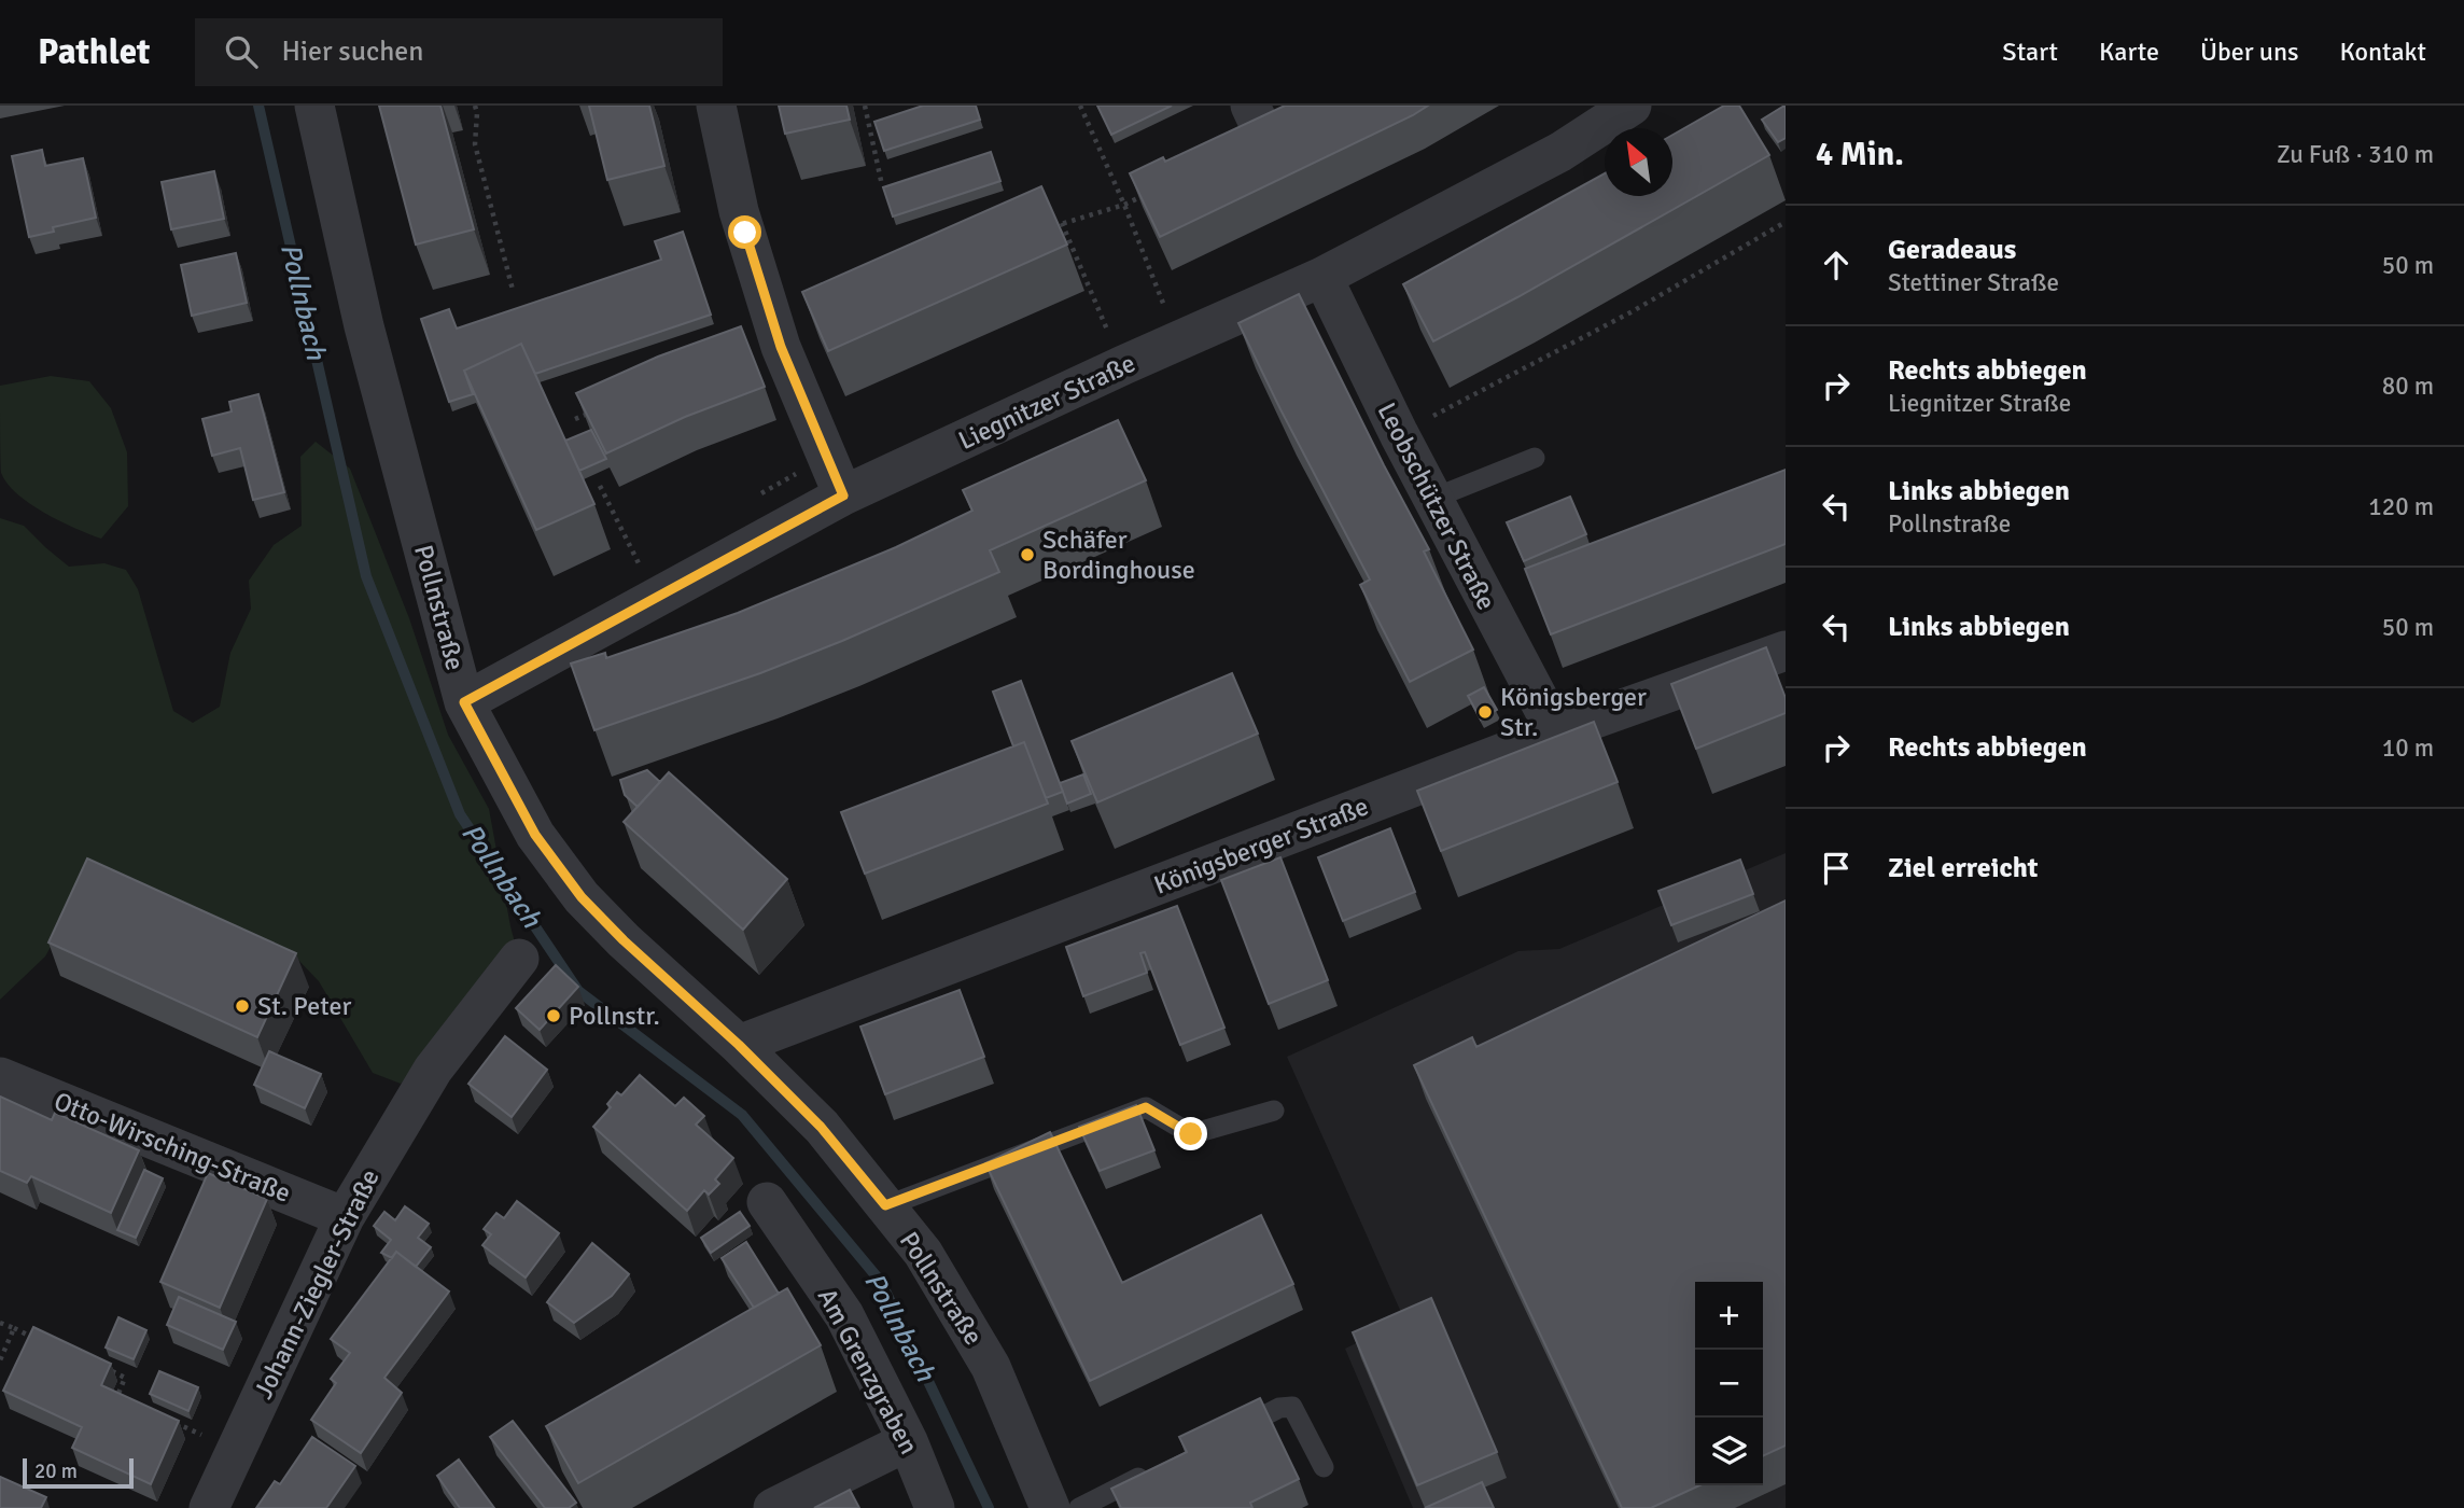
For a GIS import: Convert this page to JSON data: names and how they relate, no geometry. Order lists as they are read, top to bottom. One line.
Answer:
{"streets":{"street":["Liegnitzer Straße","Leobschützer Straße","Pollnstraße","Königsberger Straße","Otto-Wirsching-Straße","Johann-Ziegler-Straße","Am Grenzgraben"]},"crossings":[["Liegnitzer Straße","Leobschützer Straße"],["Liegnitzer Straße","Pollnstraße"],["Leobschützer Straße","Königsberger Straße"],["Pollnstraße","Königsberger Straße"],["Otto-Wirsching-Straße","Johann-Ziegler-Straße"]],"water":["Pollnbach"],"places":["Schäfer Bordinghouse","Königsberger Str.","St. Peter","Pollnstr."],"scale_bar":"20 m","north":"top left","page":{"header":"Pathlet","search":"Hier suchen","nav":["Start","Karte","Über uns","Kontakt"],"heading":["4 Min.","Zu Fuß · 310 m"],"list":[["Geradeaus","Stettiner Straße","50 m"],["Rechts abbiegen","Liegnitzer Straße","80 m"],["Links abbiegen","Pollnstraße","120 m"],["Links abbiegen","50 m"],["Rechts abbiegen","10 m"],"Ziel erreicht"],"map_buttons":["+","−"],"scale":"20 m"}}
